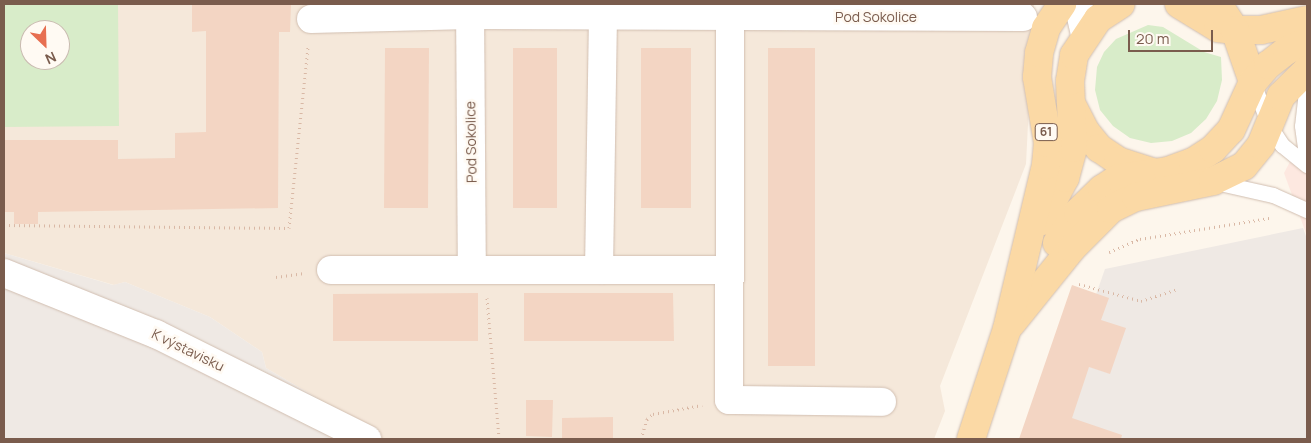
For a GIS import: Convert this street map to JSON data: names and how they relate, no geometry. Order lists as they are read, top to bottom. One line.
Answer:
{"streets":{"main road":["61"],"street":["Pod Sokolice","K výstavisku"]},"scale_bar":"20 m","north":"bottom right"}
